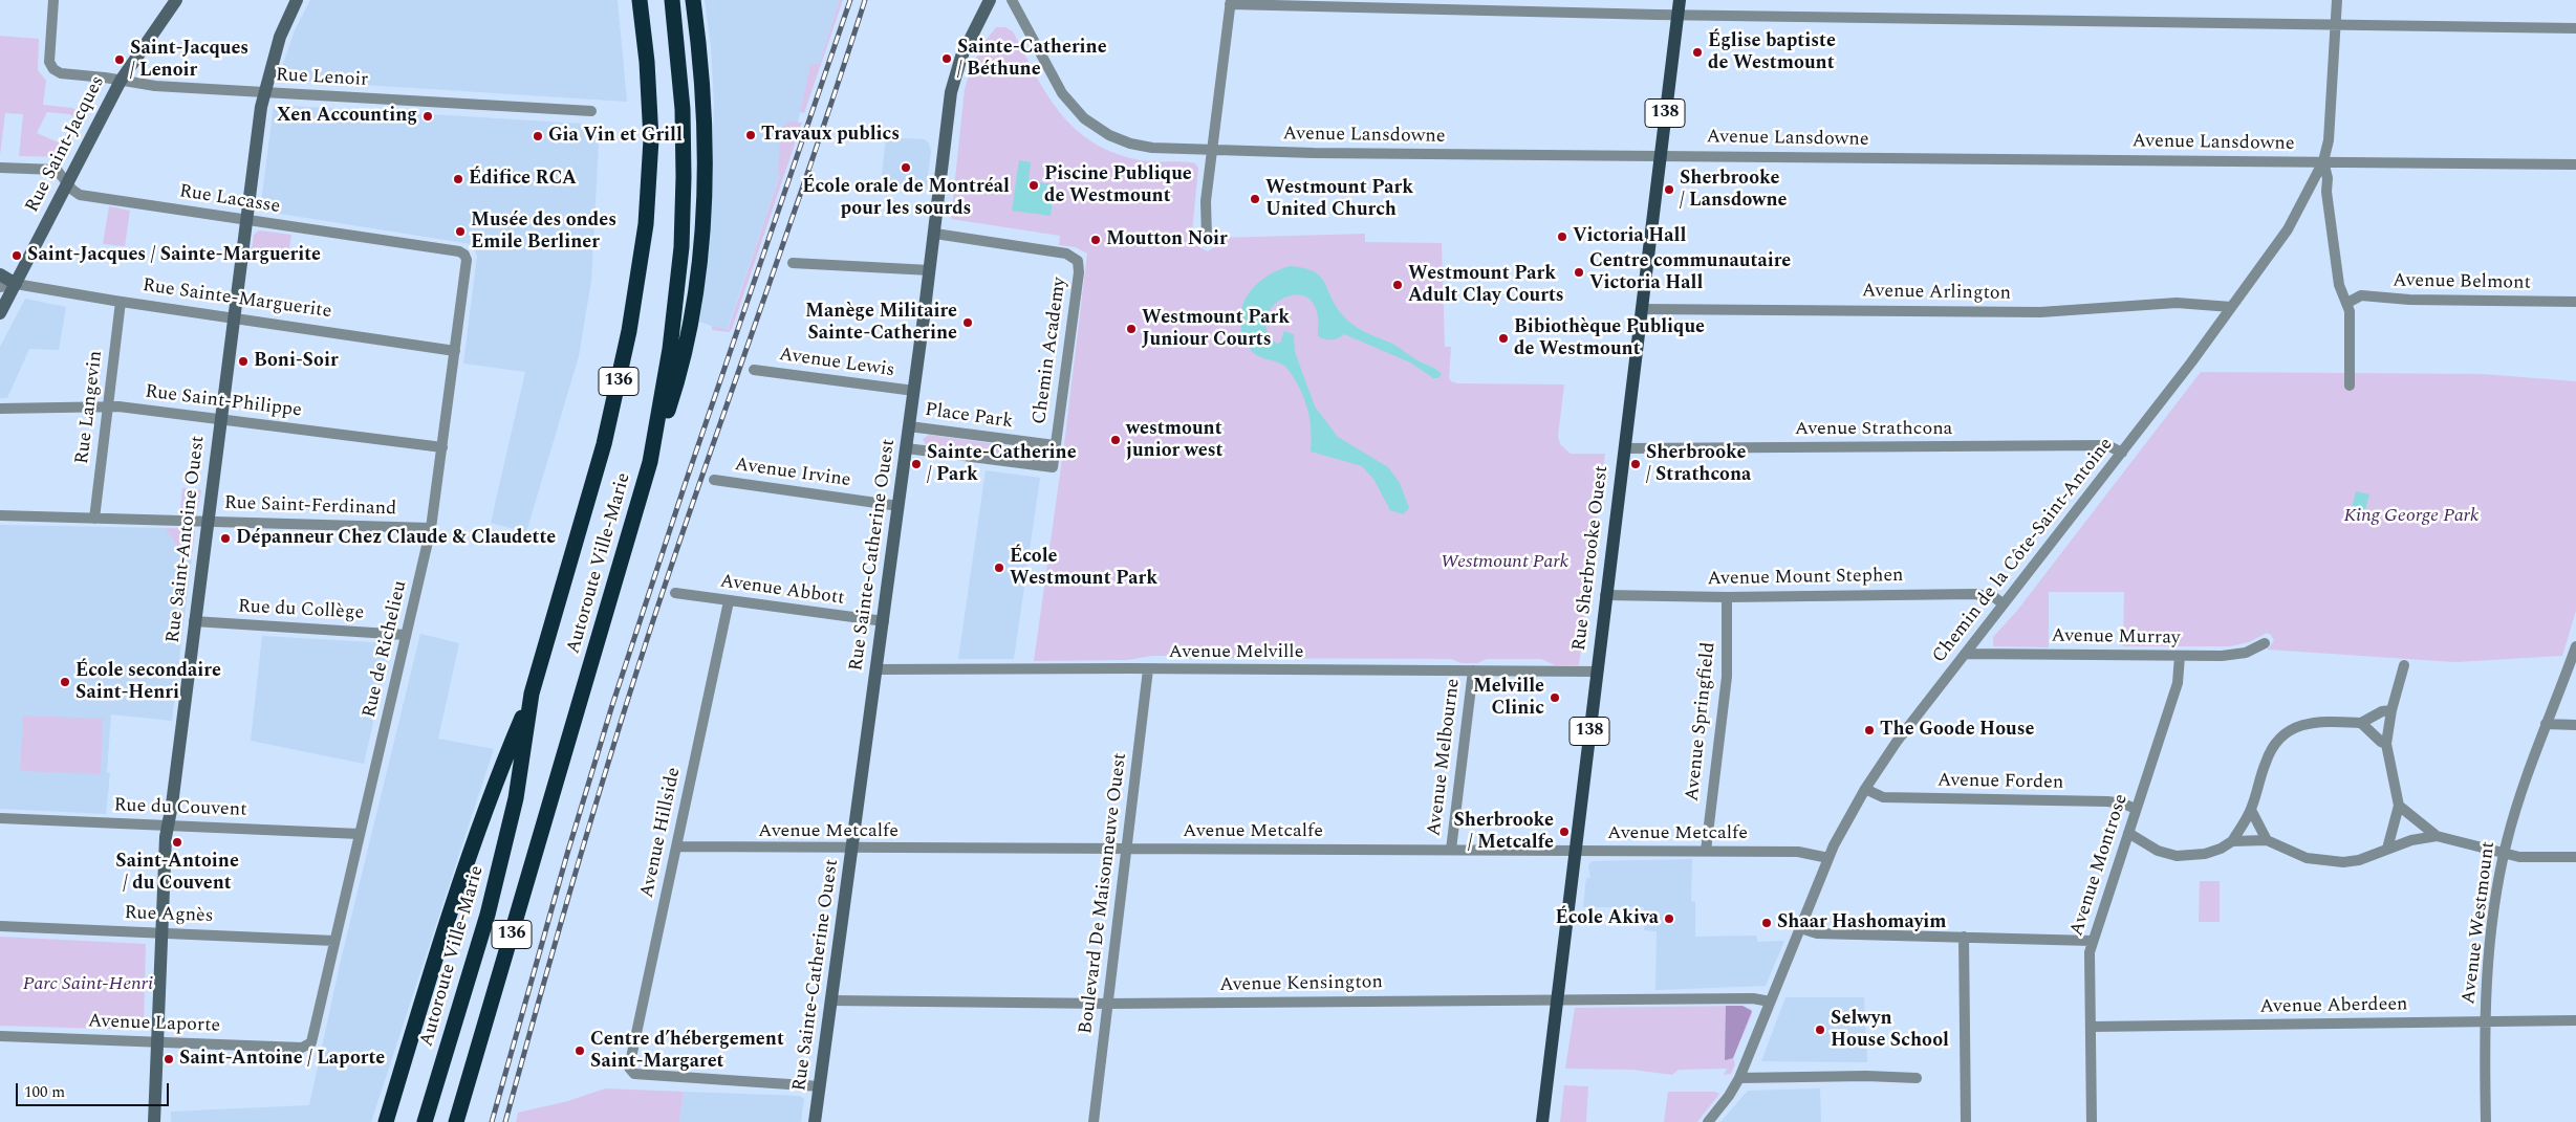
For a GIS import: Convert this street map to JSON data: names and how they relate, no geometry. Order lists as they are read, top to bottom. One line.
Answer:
{"streets":{"highway":["136","Autoroute Ville-Marie"],"main road":["138","Rue Saint-Jacques","Rue Sainte-Marguerite","Rue Saint-Antoine Ouest","Rue Sainte-Catherine Ouest","Rue Sherbrooke Ouest"],"street":["Rue Lenoir","Avenue Lansdowne","Rue Lacasse","Avenue Belmont","Avenue Arlington","Chemin Academy","Avenue Lewis","Rue Saint-Philippe","Rue Langevin","Place Park","Avenue Strathcona","Avenue Irvine","Rue Saint-Ferdinand","Chemin de la Côte-Saint-Antoine","Avenue Mount Stephen","Avenue Abbott","Rue du Collège","Avenue Murray","Rue de Richelieu","Avenue Melville","Avenue Springfield","Avenue Melbourne","Avenue Forden","Rue du Couvent","Avenue Metcalfe","Avenue Hillside","Avenue Montrose","Boulevard De Maisonneuve Ouest","Rue Agnès","Avenue Westmount","Avenue Kensington","Avenue Aberdeen","Avenue Laporte"]},"crossings":[["Rue Lenoir","Rue Saint-Jacques"],["Rue Lenoir","Rue Saint-Antoine Ouest"],["Avenue Lansdowne","Chemin de la Côte-Saint-Antoine"],["Avenue Lansdowne","Rue Sherbrooke Ouest"],["Rue Saint-Jacques","Rue Lacasse"],["Rue Saint-Jacques","Rue Sainte-Marguerite"],["Rue Lacasse","Rue Saint-Antoine Ouest"],["Rue Lacasse","Rue de Richelieu"],["Avenue Arlington","Chemin de la Côte-Saint-Antoine"],["Avenue Arlington","Rue Sherbrooke Ouest"],["Rue Sainte-Marguerite","Rue Langevin"],["Rue Sainte-Marguerite","Rue Saint-Antoine Ouest"],["Rue Sainte-Marguerite","Rue de Richelieu"],["Chemin Academy","Place Park"],["Chemin Academy","Rue Sainte-Catherine Ouest"],["Avenue Lewis","Rue Sainte-Catherine Ouest"],["Rue Saint-Philippe","Rue Langevin"],["Rue Saint-Philippe","Rue Saint-Antoine Ouest"],["Rue Saint-Philippe","Rue de Richelieu"],["Rue Langevin","Rue Saint-Ferdinand"],["Place Park","Rue Sainte-Catherine Ouest"],["Avenue Strathcona","Chemin de la Côte-Saint-Antoine"],["Avenue Strathcona","Rue Sherbrooke Ouest"],["Avenue Irvine","Rue Sainte-Catherine Ouest"],["Rue Saint-Ferdinand","Rue Saint-Antoine Ouest"],["Rue Saint-Ferdinand","Rue de Richelieu"],["Rue Saint-Antoine Ouest","Rue du Collège"],["Rue Saint-Antoine Ouest","Rue du Couvent"],["Rue Saint-Antoine Ouest","Rue Agnès"],["Rue Saint-Antoine Ouest","Avenue Laporte"],["Chemin de la Côte-Saint-Antoine","Avenue Mount Stephen"],["Chemin de la Côte-Saint-Antoine","Avenue Murray"],["Chemin de la Côte-Saint-Antoine","Avenue Forden"],["Chemin de la Côte-Saint-Antoine","Avenue Metcalfe"],["Chemin de la Côte-Saint-Antoine","Avenue Kensington"],["Rue Sainte-Catherine Ouest","Avenue Abbott"],["Rue Sainte-Catherine Ouest","Avenue Melville"],["Rue Sainte-Catherine Ouest","Avenue Metcalfe"],["Rue Sainte-Catherine Ouest","Avenue Hillside"],["Rue Sainte-Catherine Ouest","Avenue Kensington"],["Rue Sherbrooke Ouest","Avenue Mount Stephen"],["Rue Sherbrooke Ouest","Avenue Melville"],["Rue Sherbrooke Ouest","Avenue Metcalfe"],["Rue Sherbrooke Ouest","Avenue Kensington"],["Avenue Mount Stephen","Avenue Springfield"],["Avenue Abbott","Avenue Hillside"],["Rue du Collège","Rue de Richelieu"],["Avenue Murray","Avenue Montrose"],["Rue de Richelieu","Rue du Couvent"],["Rue de Richelieu","Rue Agnès"],["Rue de Richelieu","Avenue Laporte"],["Avenue Melville","Avenue Melbourne"],["Avenue Melville","Boulevard De Maisonneuve Ouest"],["Avenue Springfield","Avenue Metcalfe"],["Avenue Melbourne","Avenue Metcalfe"],["Avenue Forden","Avenue Montrose"],["Avenue Metcalfe","Avenue Hillside"],["Avenue Metcalfe","Boulevard De Maisonneuve Ouest"],["Avenue Montrose","Avenue Aberdeen"],["Boulevard De Maisonneuve Ouest","Avenue Kensington"],["Avenue Westmount","Avenue Aberdeen"]],"parks":["King George Park","Westmount Park","Parc Saint-Henri"],"places":["Église baptiste de Westmount","Sainte-Catherine / Béthune","Saint-Jacques / Lenoir","Xen Accounting","Travaux publics","Gia Vin et Grill","École orale de Montréal pour les sourds","Édifice RCA","Piscine Publique de Westmount","Sherbrooke / Lansdowne","Westmount Park United Church","Musée des ondes Emile Berliner","Victoria Hall","Moutton Noir","Saint-Jacques / Sainte-Marguerite","Centre communautaire Victoria Hall","Westmount Park Adult Clay Courts","Manège Militaire Sainte-Catherine","Westmount Park Juniour Courts","Bibiothèque Publique de Westmount","Boni-Soir","westmount junior west","Sainte-Catherine / Park","Sherbrooke / Strathcona","Dépanneur Chez Claude & Claudette","École Westmount Park","École secondaire Saint-Henri","Melville Clinic","The Goode House","Sherbrooke / Metcalfe","Saint-Antoine / du Couvent","École Akiva","Shaar Hashomayim","Selwyn House School","Centre d’hébergement Saint-Margaret","Saint-Antoine / Laporte"],"scale_bar":"100 m"}
